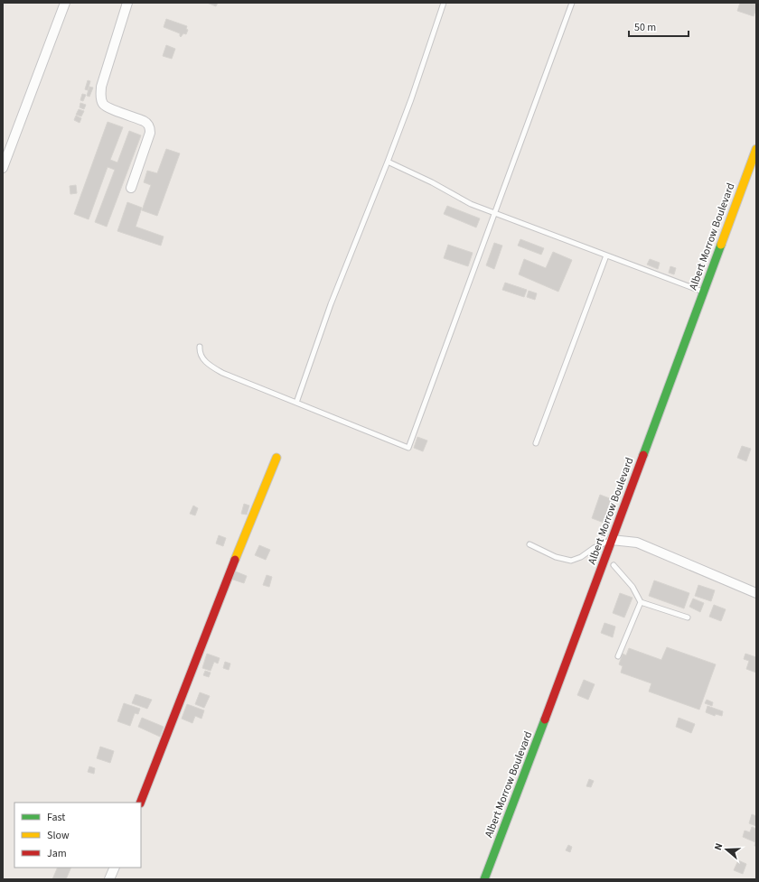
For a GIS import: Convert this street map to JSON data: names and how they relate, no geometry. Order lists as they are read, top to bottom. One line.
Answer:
{"streets":{"main road":["Albert Morrow Boulevard"]},"legend":["Fast","Slow","Jam"],"scale_bar":"50 m","north":"left"}
